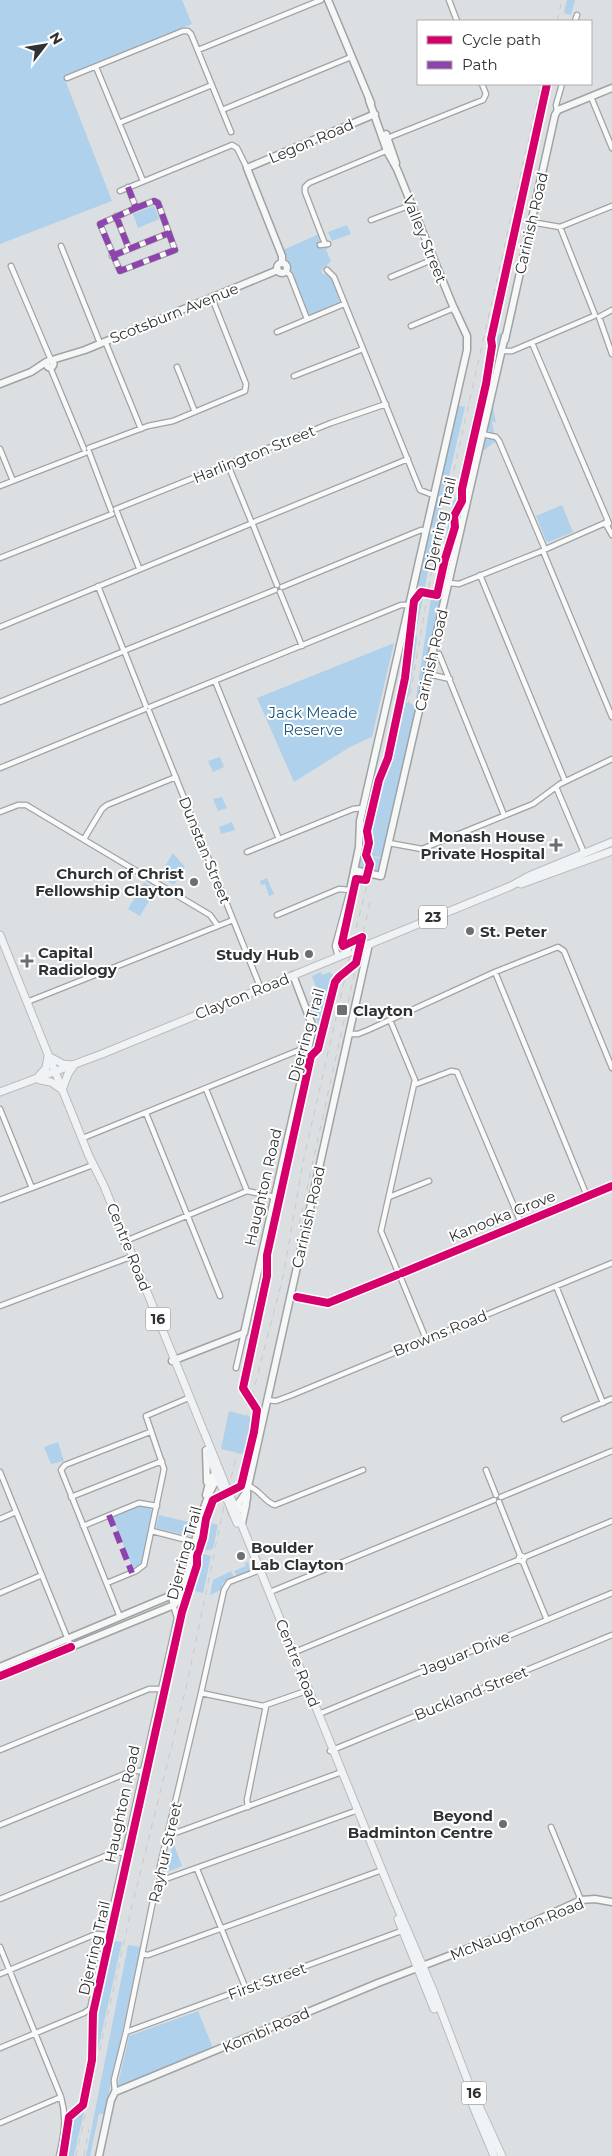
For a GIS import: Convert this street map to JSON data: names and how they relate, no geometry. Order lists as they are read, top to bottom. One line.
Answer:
{"streets":{"main road":["23","Clayton Road","Centre Road","16"],"street":["Legon Road","Carinish Road","Valley Street","Scotsburn Avenue","Harlington Street","Dunstan Street","Haughton Road","Kanooka Grove","Browns Road","Jaguar Drive","Buckland Street","Rayhur Street","McNaughton Road","First Street","Kombi Road"],"cycle path":["Djerring Trail"]},"crossings":[["Legon Road","Valley Street"],["Carinish Road","Clayton Road"],["Carinish Road","Kanooka Grove"],["Carinish Road","Centre Road"],["Carinish Road","Browns Road"],["Dunstan Street","Clayton Road"],["Clayton Road","Haughton Road"],["Clayton Road","Centre Road"],["Centre Road","Jaguar Drive"],["Centre Road","Buckland Street"],["Centre Road","Rayhur Street"],["Centre Road","McNaughton Road"],["Centre Road","First Street"],["Centre Road","Kombi Road"],["Rayhur Street","First Street"],["Rayhur Street","Kombi Road"],["McNaughton Road","Kombi Road"]],"parks":["Jack Meade Reserve"],"places":{"health":["Monash House Private Hospital","Capital Radiology"],"other":["Church of Christ Fellowship Clayton","St. Peter","Study Hub","Boulder Lab Clayton","Beyond Badminton Centre"],"transit":["Clayton"]},"legend":["Cycle path","Path"],"north":"top right"}
